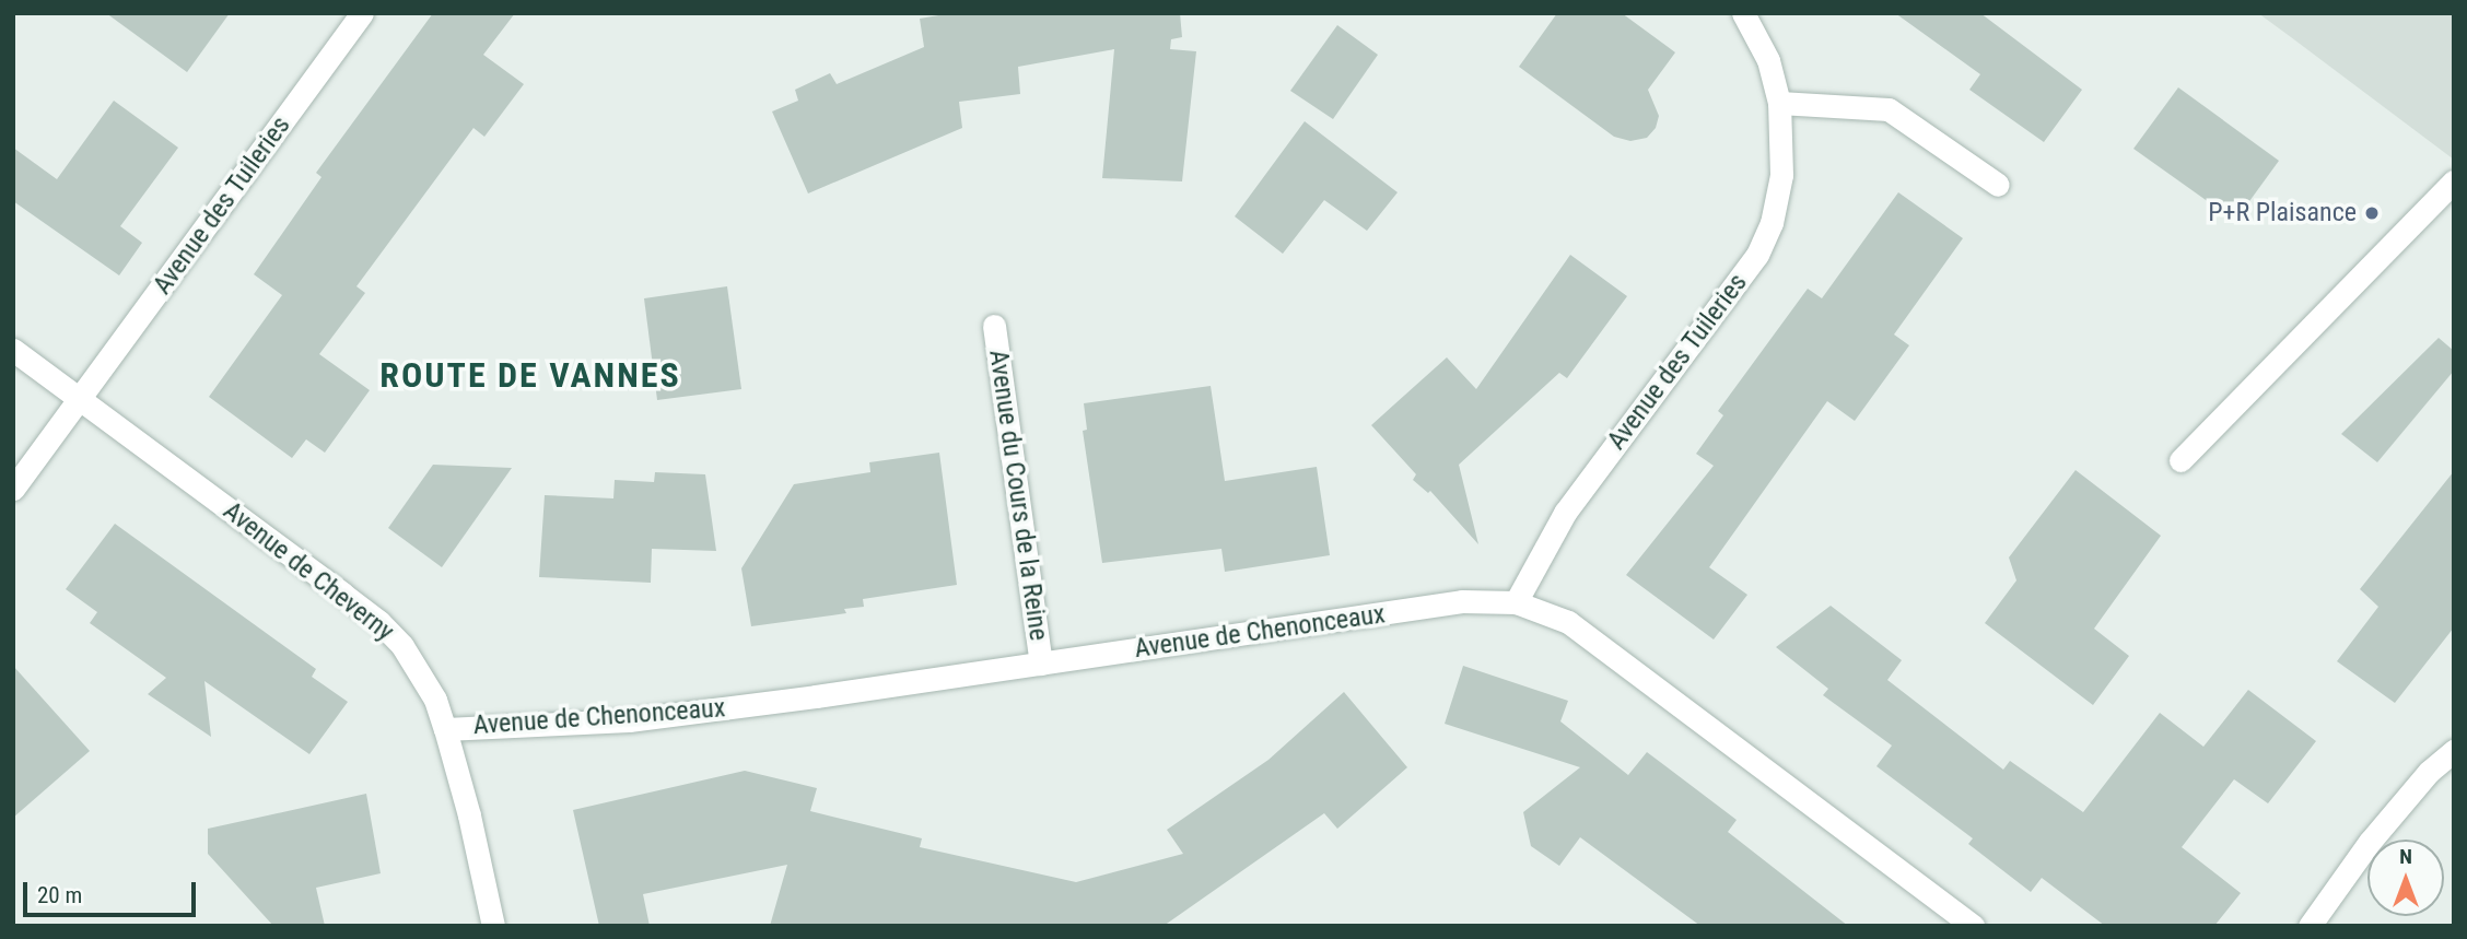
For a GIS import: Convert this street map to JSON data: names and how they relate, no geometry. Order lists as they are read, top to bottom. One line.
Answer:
{"streets":{"street":["Avenue des Tuileries","Avenue du Cours de la Reine","Avenue de Cheverny","Avenue de Chenonceaux"]},"crossings":[["Avenue des Tuileries","Avenue de Cheverny"],["Avenue des Tuileries","Avenue de Chenonceaux"],["Avenue du Cours de la Reine","Avenue de Chenonceaux"],["Avenue de Cheverny","Avenue de Chenonceaux"]],"districts":["ROUTE DE VANNES"],"places":["P+R Plaisance"],"scale_bar":"20 m","north":"top"}
